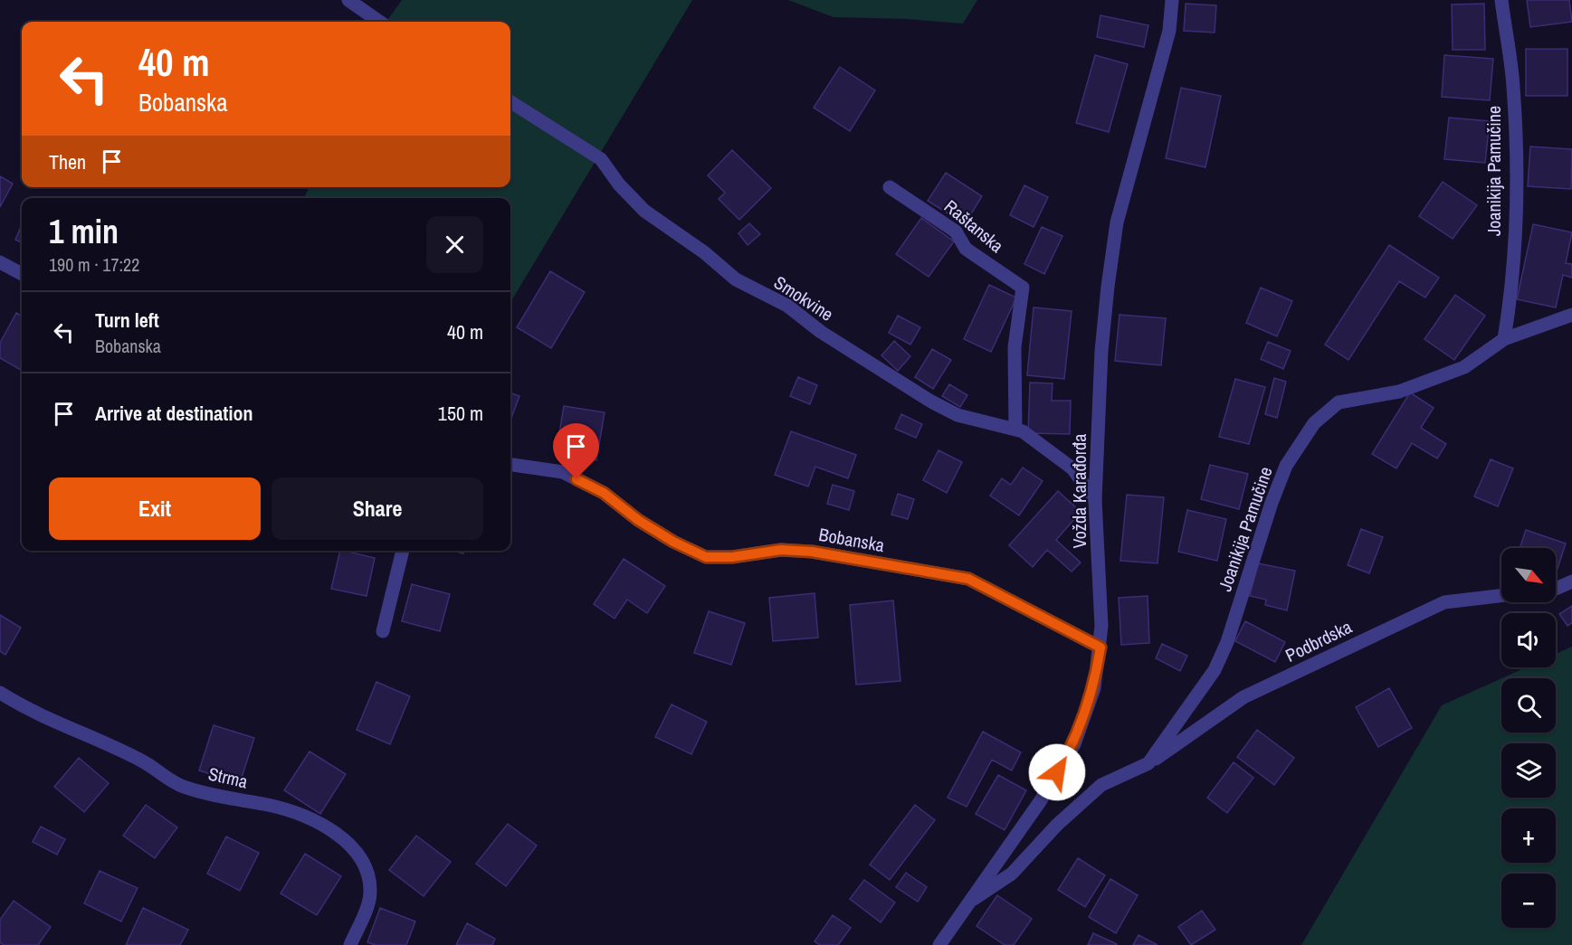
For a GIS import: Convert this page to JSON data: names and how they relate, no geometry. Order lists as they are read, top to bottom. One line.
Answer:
{"streets":{"street":["Joanikija Pamučine","Raštanska","Smokvine","Vožda Karađorđa","Bobanska","Podbrdska","Strma"]},"crossings":[["Joanikija Pamučine","Vožda Karađorđa"],["Joanikija Pamučine","Podbrdska"],["Raštanska","Smokvine"],["Smokvine","Vožda Karađorđa"],["Vožda Karađorđa","Bobanska"]],"north":"bottom right","page":{"turn":["40 m","Bobanska"],"then":"Then","heading":["1 min","190 m · 17:22"],"list":[{"name":"Turn left","note":"Bobanska","value":"40 m"},{"name":"Arrive at destination","value":"150 m"}],"buttons":["Exit","Share"],"map_buttons":["+","−"]}}
